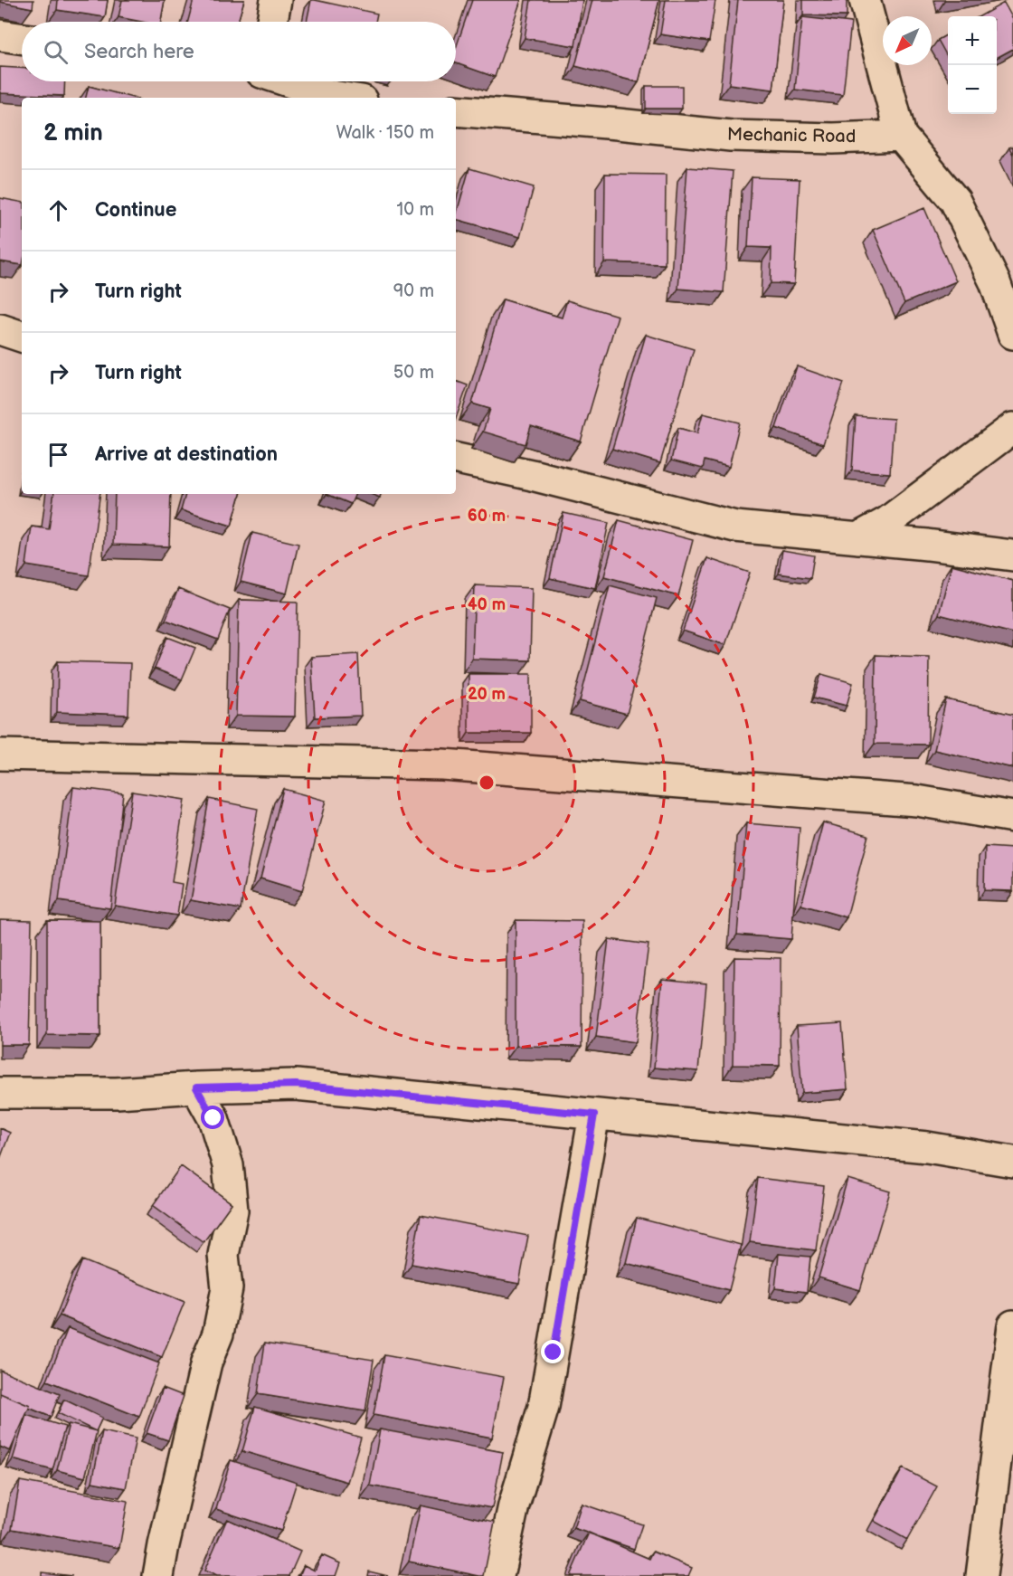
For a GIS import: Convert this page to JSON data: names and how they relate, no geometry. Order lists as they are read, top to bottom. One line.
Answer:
{"streets":{"street":["Mechanic Road"]},"north":"bottom left","page":{"map_buttons":["+","−"],"search":"Search here","heading":["2 min","Walk · 150 m"],"list":[["Continue","10 m"],["Turn right","90 m"],["Turn right","50 m"],"Arrive at destination"]},"rings":["60 m","40 m","20 m"]}
